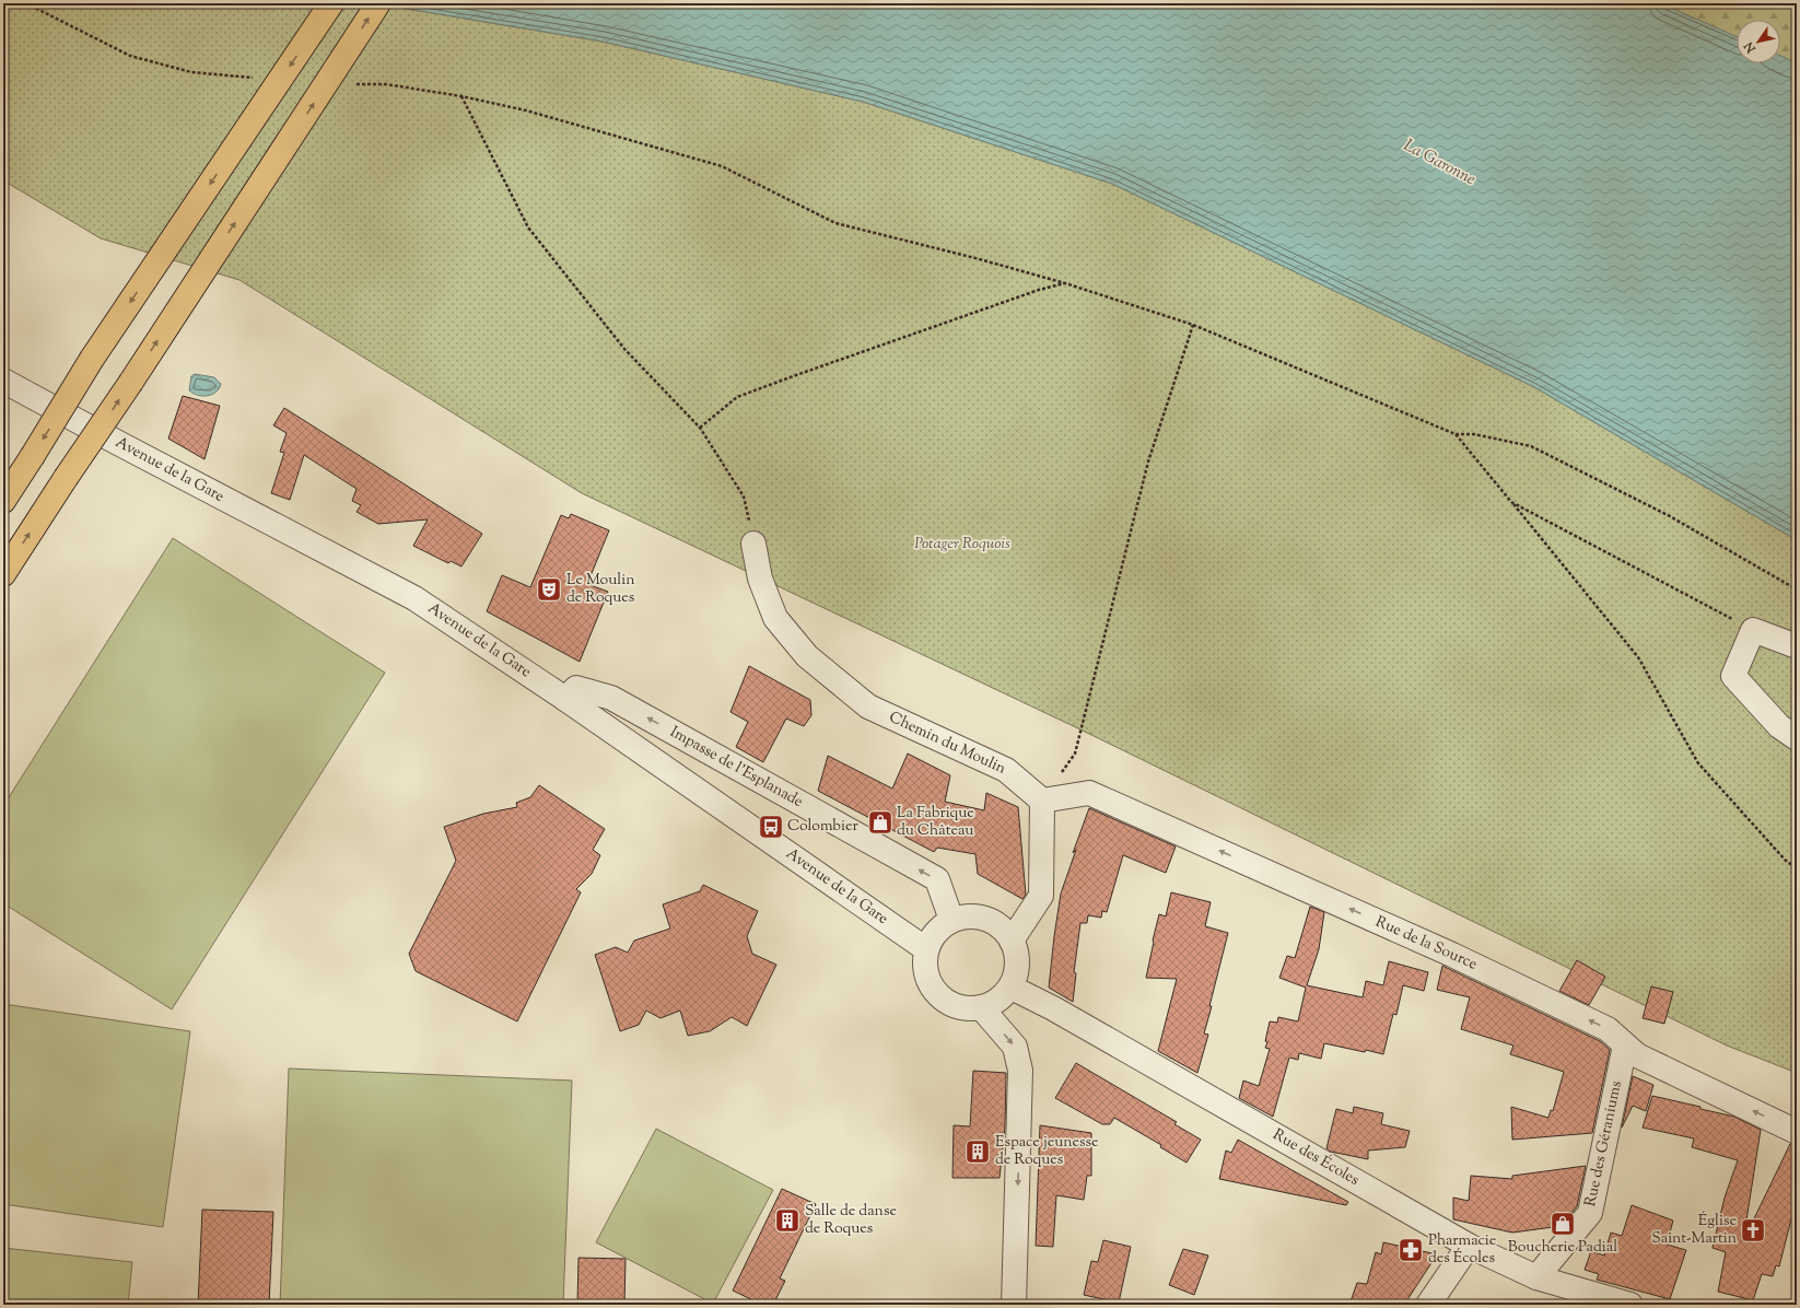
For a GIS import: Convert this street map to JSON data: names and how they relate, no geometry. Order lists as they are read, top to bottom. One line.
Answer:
{"streets":{"street":["Avenue de la Gare","Chemin du Moulin","Impasse de l'Esplanade","Rue de la Source","Rue des Géraniums","Rue des Écoles"]},"crossings":[["Avenue de la Gare","Impasse de l'Esplanade"],["Avenue de la Gare","Rue des Écoles"],["Chemin du Moulin","Rue de la Source"],["Impasse de l'Esplanade","Rue des Écoles"],["Rue de la Source","Rue des Géraniums"],["Rue des Géraniums","Rue des Écoles"]],"one_way":["Impasse de l'Esplanade","Rue de la Source"],"water":["La Garonne"],"parks":["Potager Roquois"],"places":{"theatre":["Le Moulin de Roques"],"shop":["La Fabrique du Château","Boucherie Padial"],"bus stop":["Colombier"],"building":["Espace jeunesse de Roques","Salle de danse de Roques"],"church":["Église Saint-Martin"],"pharmacy":["Pharmacie des Écoles"]},"north":"bottom left"}
